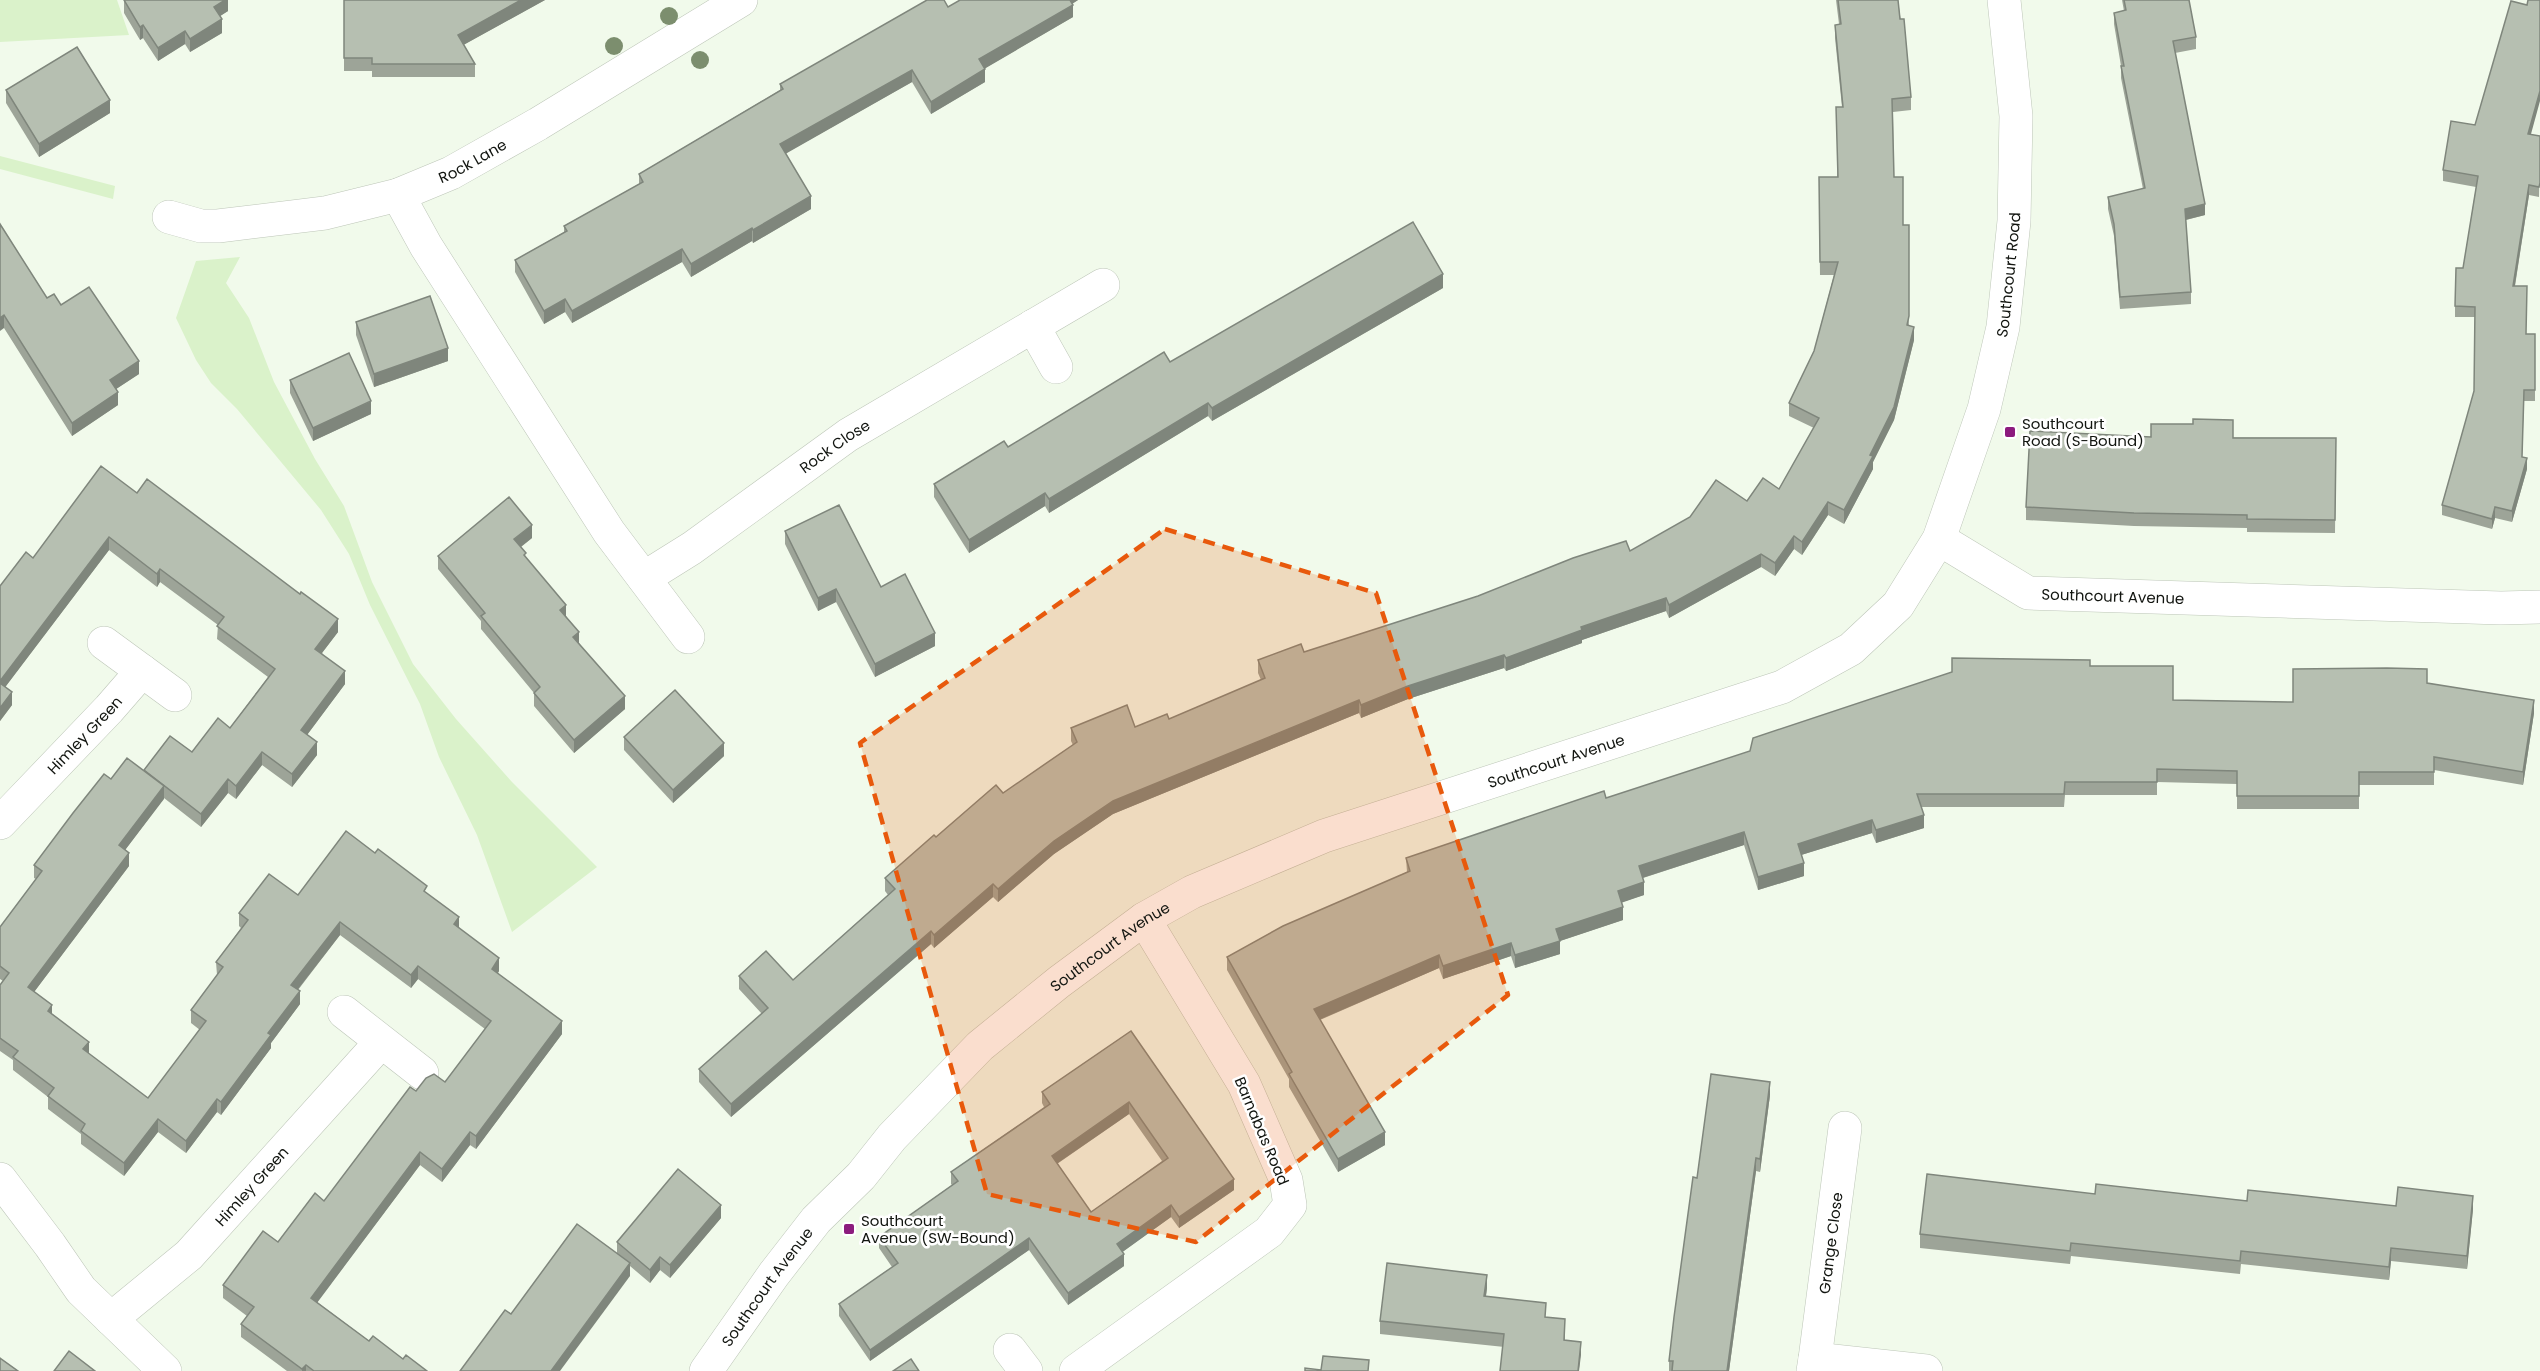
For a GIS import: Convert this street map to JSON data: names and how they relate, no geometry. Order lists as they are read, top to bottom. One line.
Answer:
{"streets":{"street":["Rock Lane","Southcourt Road","Rock Close","Southcourt Avenue","Himley Green","Barnabas Road","Grange Close"]},"crossings":[["Southcourt Road","Southcourt Avenue"],["Southcourt Avenue","Barnabas Road"]],"places":{"transit":["Southcourt Road (S-Bound)","Southcourt Avenue (SW-Bound)"]}}
